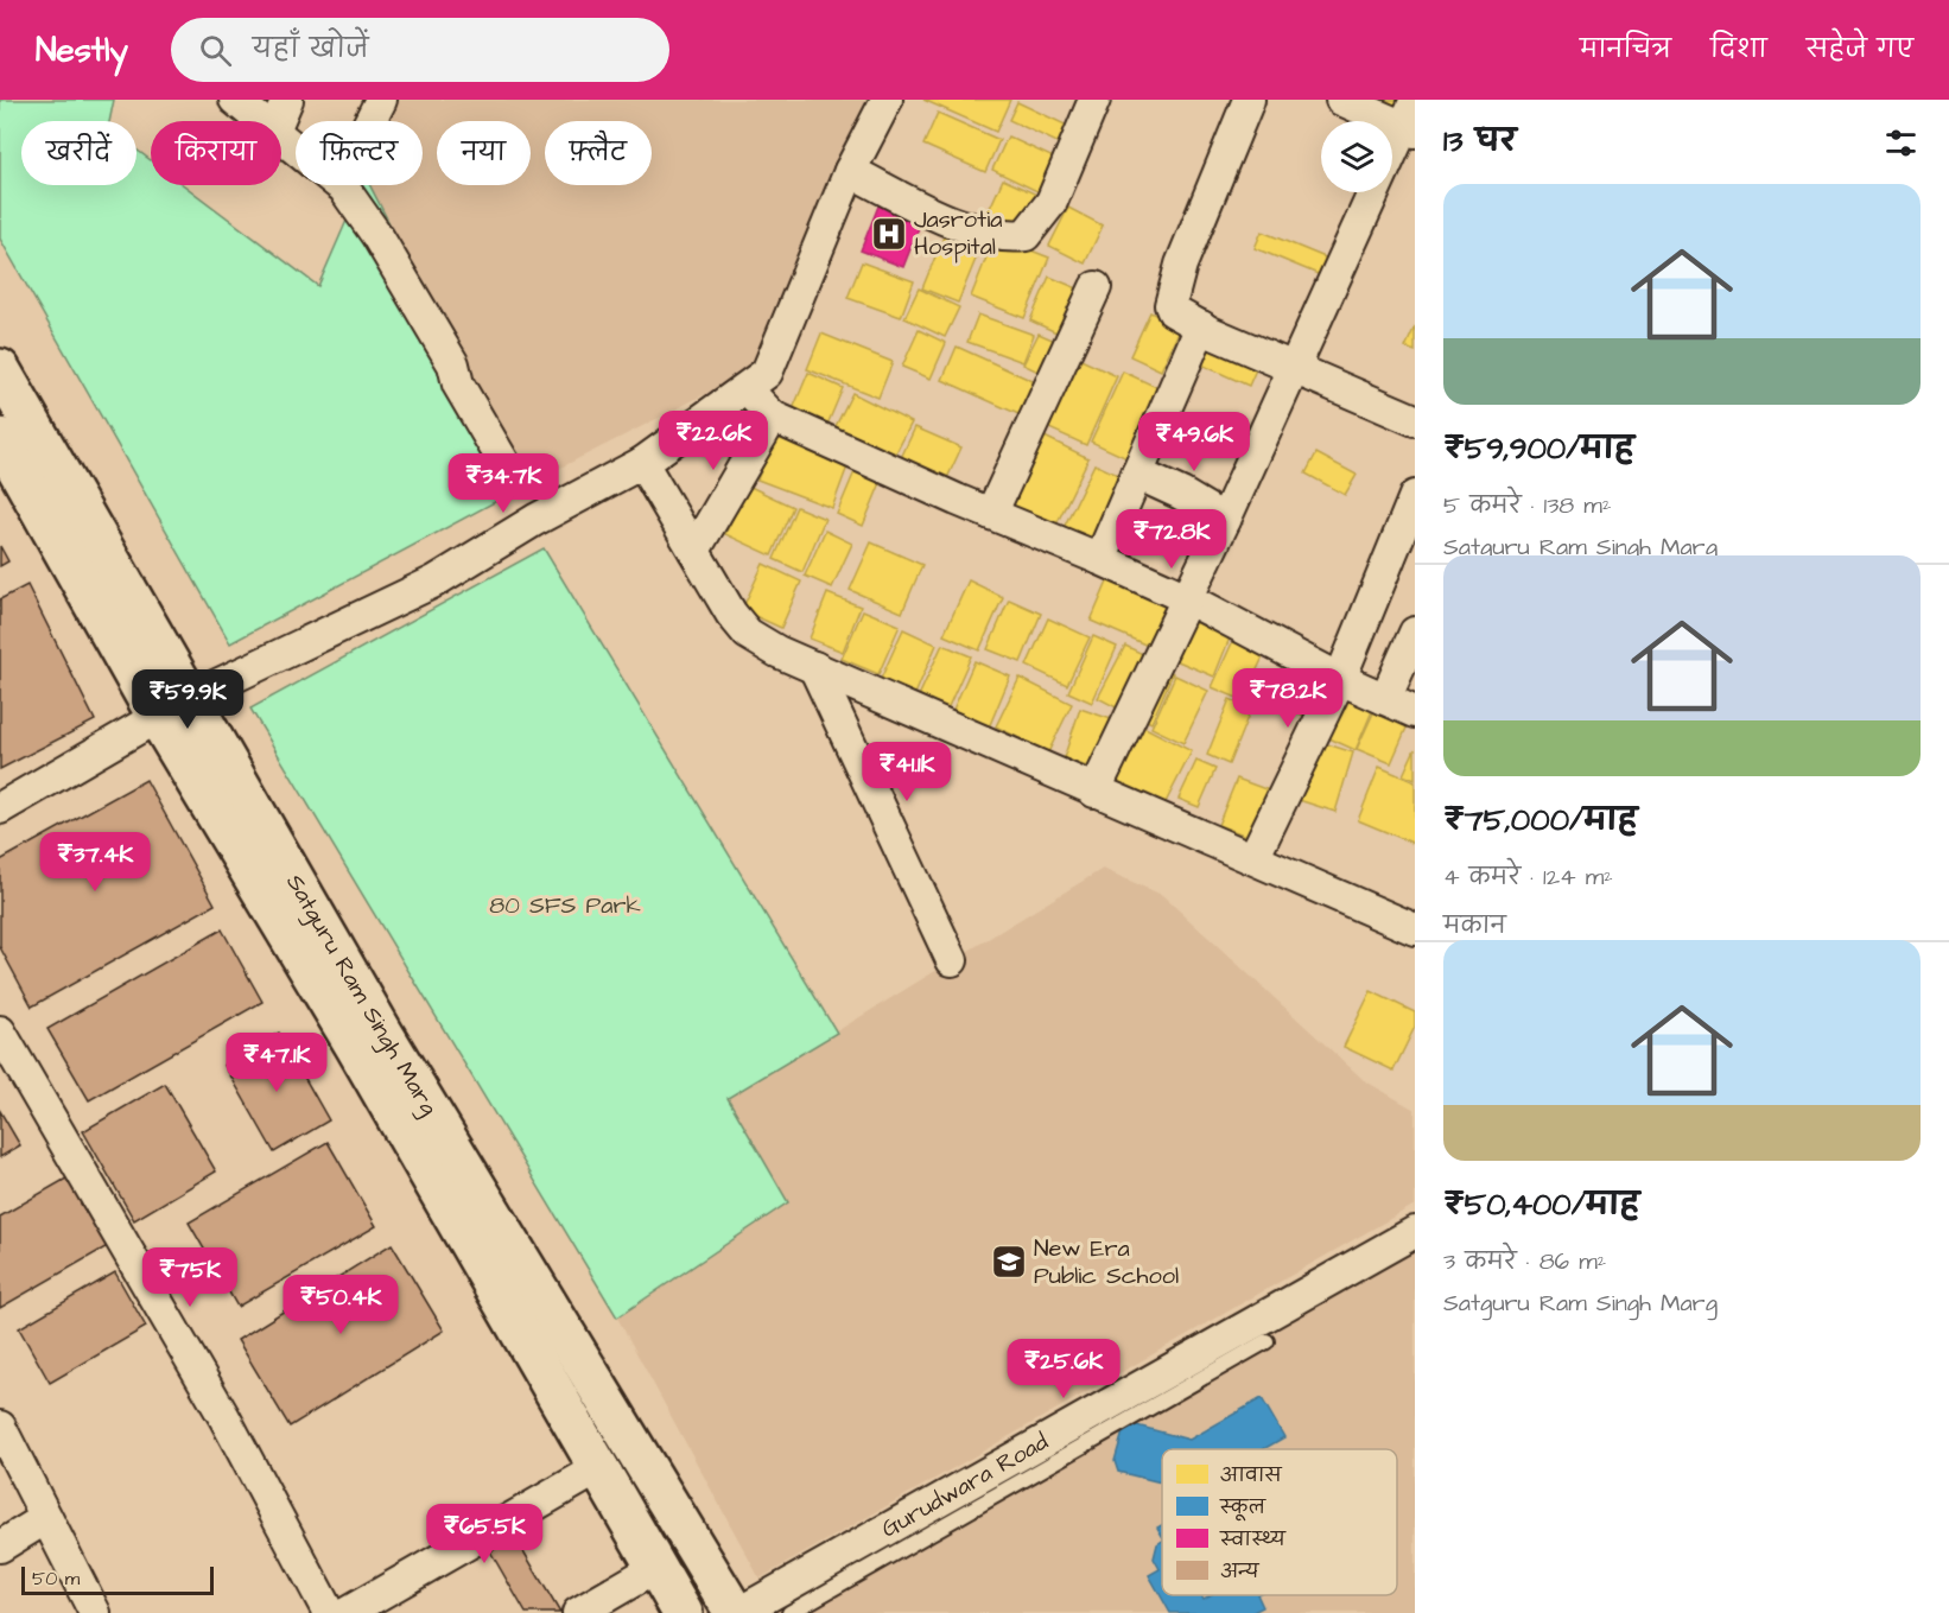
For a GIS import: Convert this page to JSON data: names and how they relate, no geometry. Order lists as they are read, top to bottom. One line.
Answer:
{"streets":{"main road":["Satguru Ram Singh Marg"],"street":["Gurudwara Road"]},"crossings":[["Satguru Ram Singh Marg","Gurudwara Road"]],"parks":["80 SFS Park"],"places":{"hospital":["Jasrotia Hospital"],"school or university":["New Era Public School"]},"legend":["आवास","स्कूल","स्वास्थ्य","अन्य"],"scale_bar":"50 m","page":{"header":"Nestly","search":"यहाँ खोजें","nav":["मानचित्र","दिशा","सहेजे गए"],"heading":"13 घर","chip":["खरीदें","किराया","फ़िल्टर","नया","फ़्लैट"],"list":[{"name":"₹59,900/माह","note":"5 कमरे · 138 m² · Satguru Ram Singh Marg"},{"name":"₹75,000/माह","note":"4 कमरे · 124 m² · मकान"},{"name":"₹50,400/माह","note":"3 कमरे · 86 m² · Satguru Ram Singh Marg"}],"price":["₹22.6K","₹49.6K","₹34.7K","₹72.8K","₹78.2K","₹59.9K","₹41.1K","₹37.4K","₹47.1K","₹75K","₹50.4K","₹25.6K","₹65.5K"],"scale":"50 m"}}
